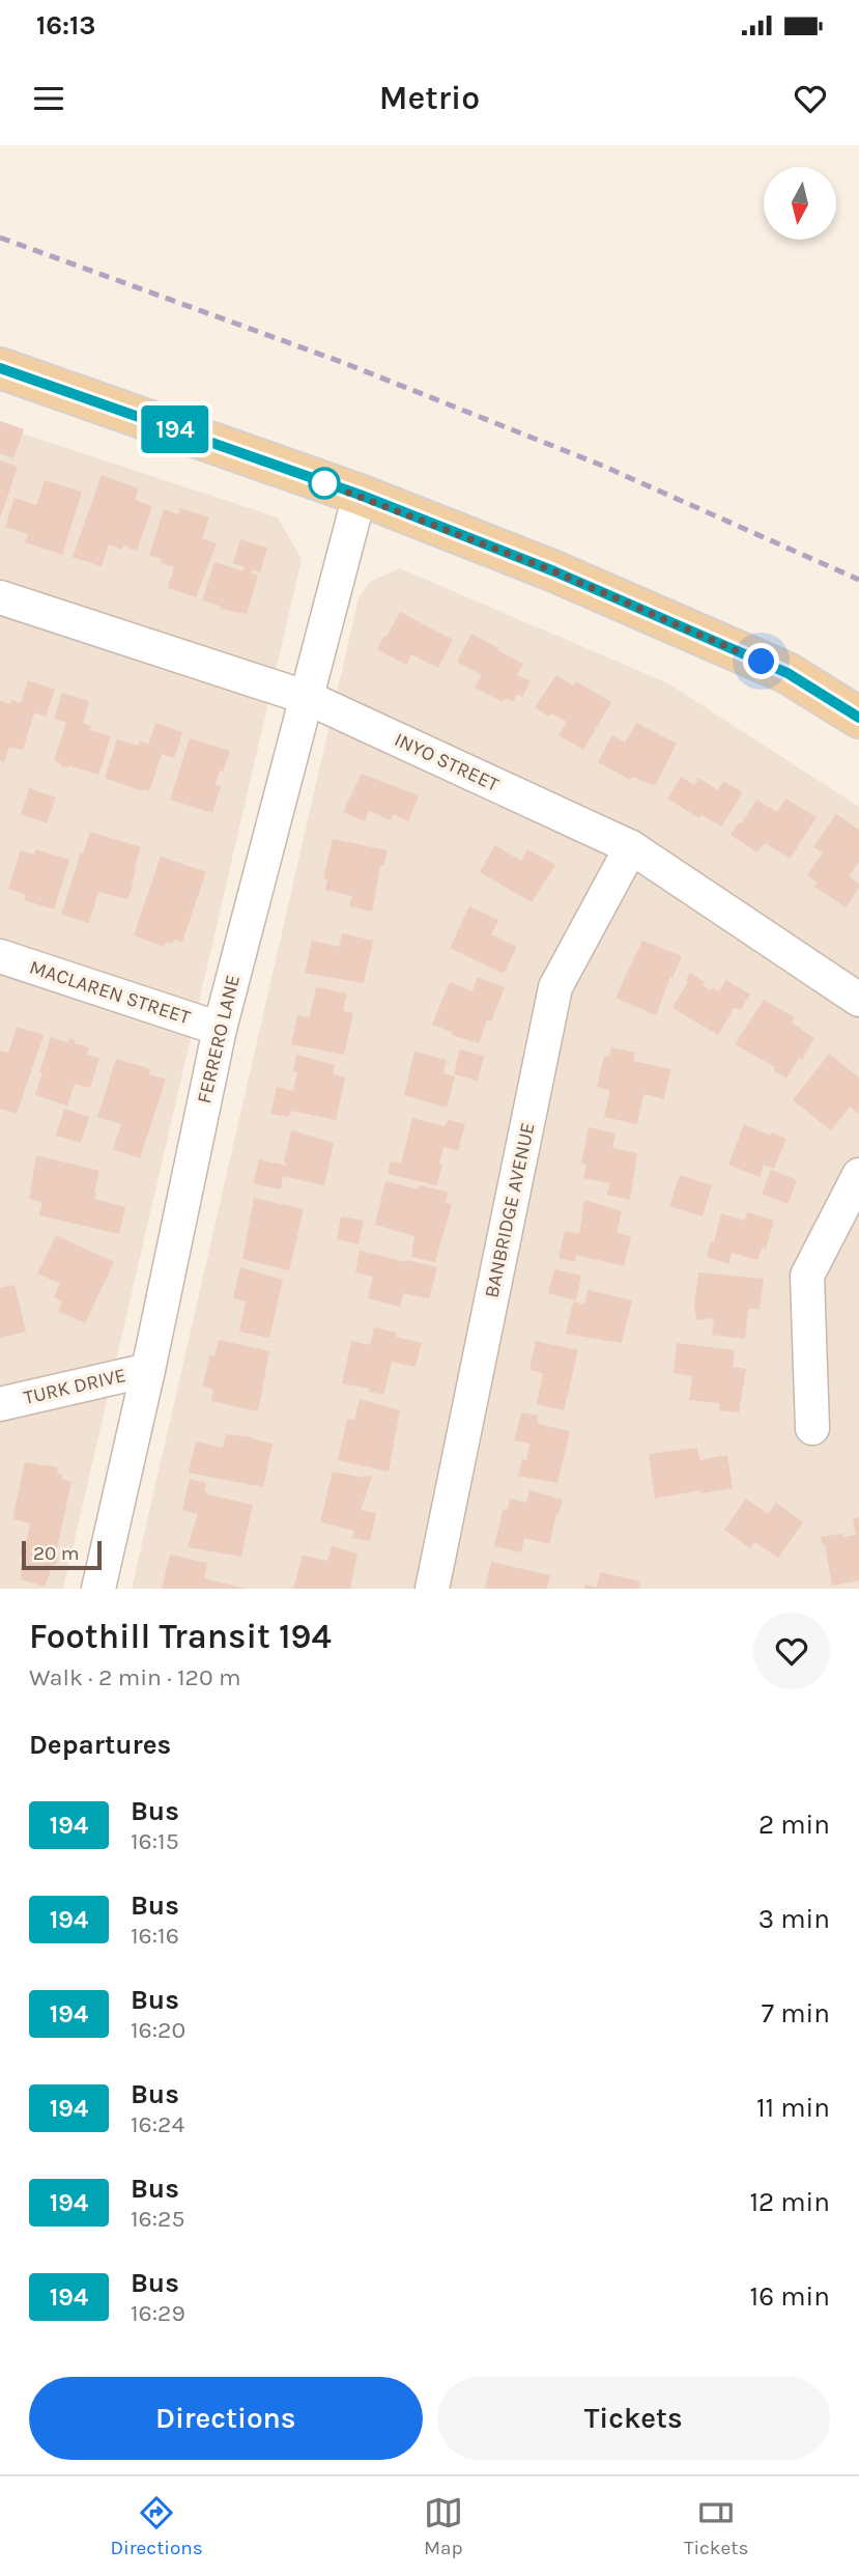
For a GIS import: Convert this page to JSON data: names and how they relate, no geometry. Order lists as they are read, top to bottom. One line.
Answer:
{"streets":{"street":["INYO STREET","MACLAREN STREET","FERRERO LANE","BANBRIDGE AVENUE","TURK DRIVE"]},"crossings":[["INYO STREET","FERRERO LANE"],["INYO STREET","BANBRIDGE AVENUE"],["MACLAREN STREET","FERRERO LANE"],["FERRERO LANE","TURK DRIVE"]],"lines":["bus line 194"],"scale_bar":"20 m","north":"bottom","page":{"status":"16:13","header":"Metrio","on_map":"194","scale":"20 m","heading":[["Foothill Transit 194","Walk · 2 min · 120 m"],"Departures"],"list":[{"mark":"194","name":"Bus","note":"16:15","value":"2 min"},{"mark":"194","name":"Bus","note":"16:16","value":"3 min"},{"mark":"194","name":"Bus","note":"16:20","value":"7 min"},{"mark":"194","name":"Bus","note":"16:24","value":"11 min"},{"mark":"194","name":"Bus","note":"16:25","value":"12 min"},{"mark":"194","name":"Bus","note":"16:29","value":"16 min"}],"buttons":["Directions","Tickets"],"tabs":["Directions","Map","Tickets"]}}
